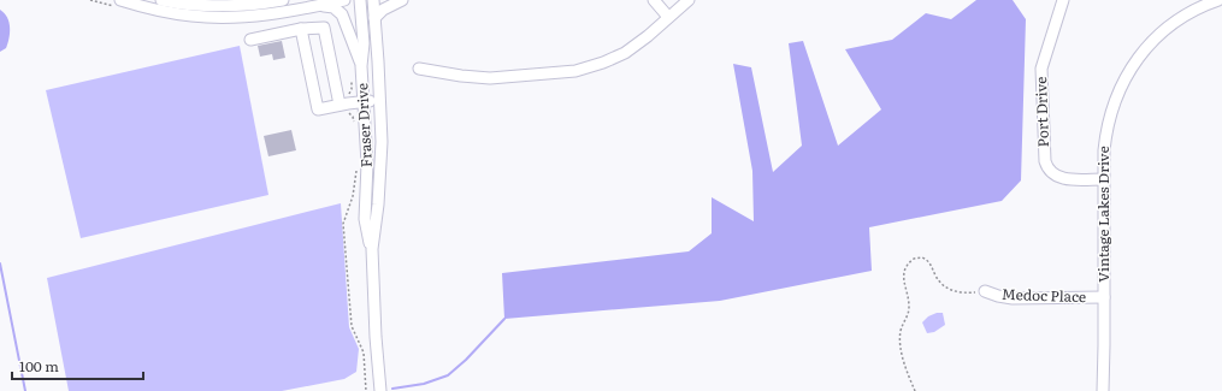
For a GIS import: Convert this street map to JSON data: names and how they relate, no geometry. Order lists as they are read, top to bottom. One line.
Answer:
{"streets":{"street":["Port Drive","Fraser Drive","Vintage Lakes Drive","Medoc Place"]},"crossings":[["Port Drive","Vintage Lakes Drive"],["Vintage Lakes Drive","Medoc Place"]],"scale_bar":"100 m"}
